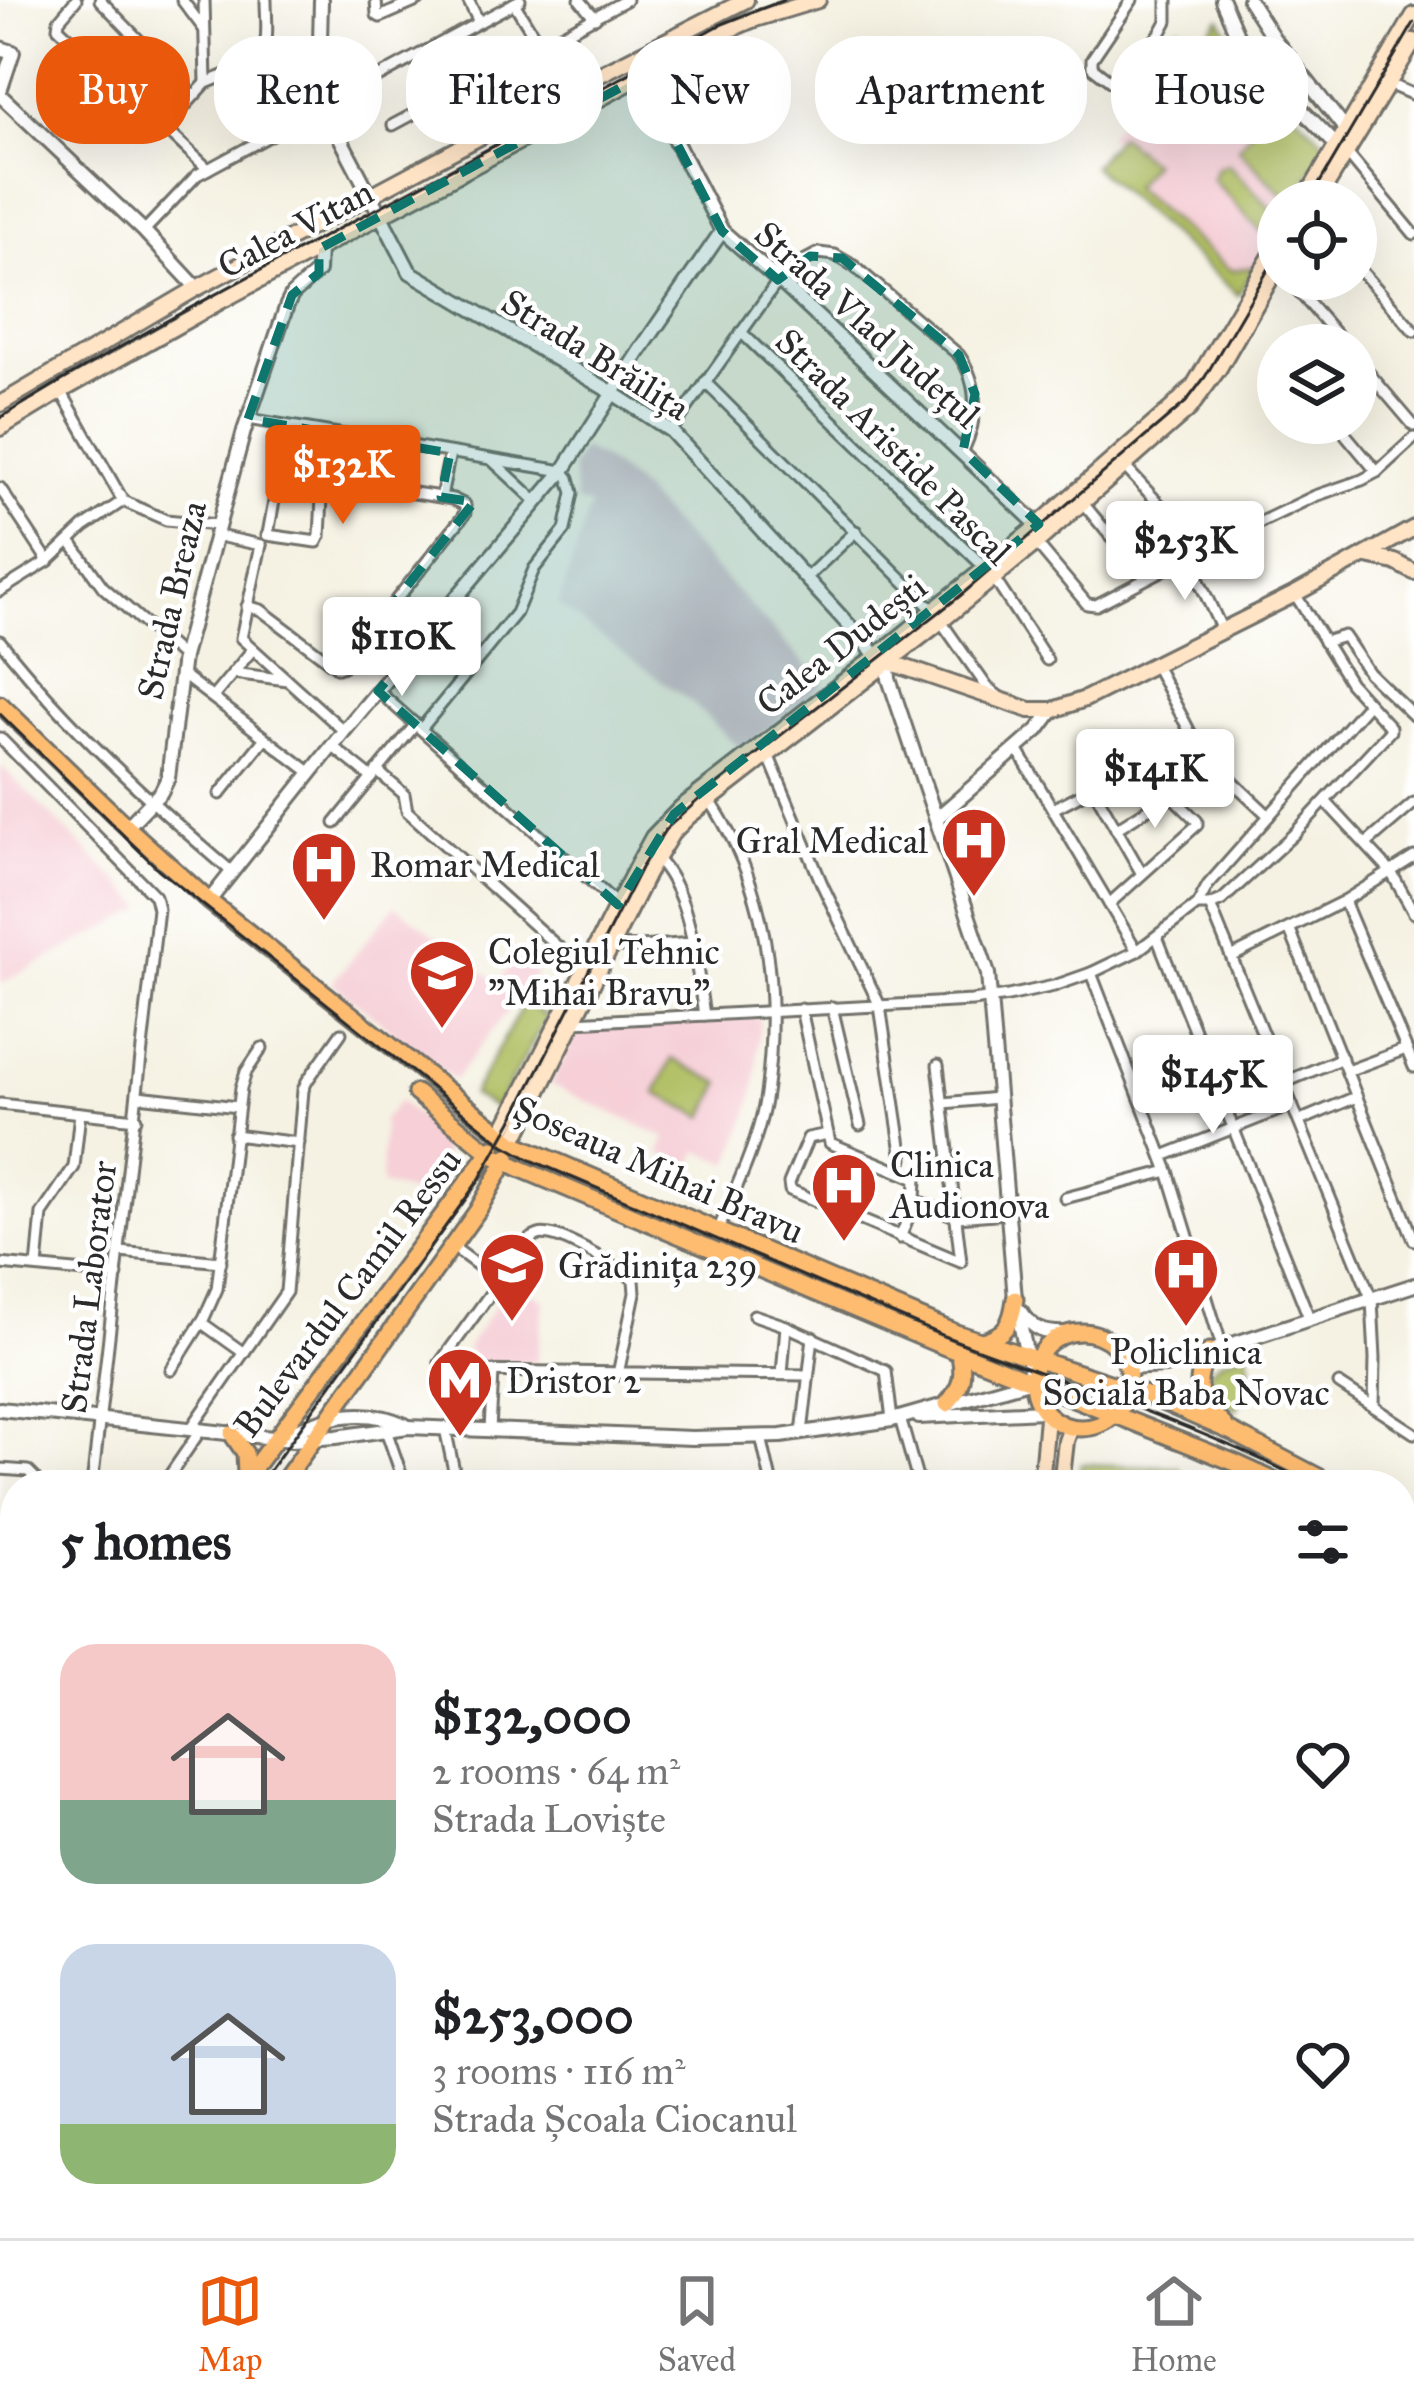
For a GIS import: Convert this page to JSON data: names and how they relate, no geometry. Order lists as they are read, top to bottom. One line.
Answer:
{"streets":{"main road":["Calea Vitan","Calea Dudești","Șoseaua Mihai Bravu","Bulevardul Camil Ressu"],"street":["Strada Vlad Județul","Strada Brăilița","Strada Aristide Pascal","Strada Breaza","Strada Laborator"]},"crossings":[["Calea Vitan","Strada Brăilița"],["Calea Vitan","Strada Breaza"],["Strada Vlad Județul","Calea Dudești"],["Strada Brăilița","Calea Dudești"],["Strada Aristide Pascal","Calea Dudești"],["Strada Breaza","Șoseaua Mihai Bravu"],["Calea Dudești","Șoseaua Mihai Bravu"],["Calea Dudești","Bulevardul Camil Ressu"],["Șoseaua Mihai Bravu","Bulevardul Camil Ressu"]],"places":{"hospital":["Gral Medical","Romar Medical","Clinica Audionova","Policlinica Socială Baba Novac"],"school or university":["Colegiul Tehnic \"Mihai Bravu\"","Grădinița 239"],"metro station":["Dristor 2"]},"page":{"chip":["Buy","Rent","Filters","New","Apartment","House"],"price":["$132K","$253K","$110K","$141K","$145K"],"heading":"5 homes","list":[{"name":"$132,000","note":"2 rooms · 64 m² · Strada Loviște"},{"name":"$253,000","note":"3 rooms · 116 m² · Strada Școala Ciocanul"}],"tabs":["Map","Saved","Home"]}}
